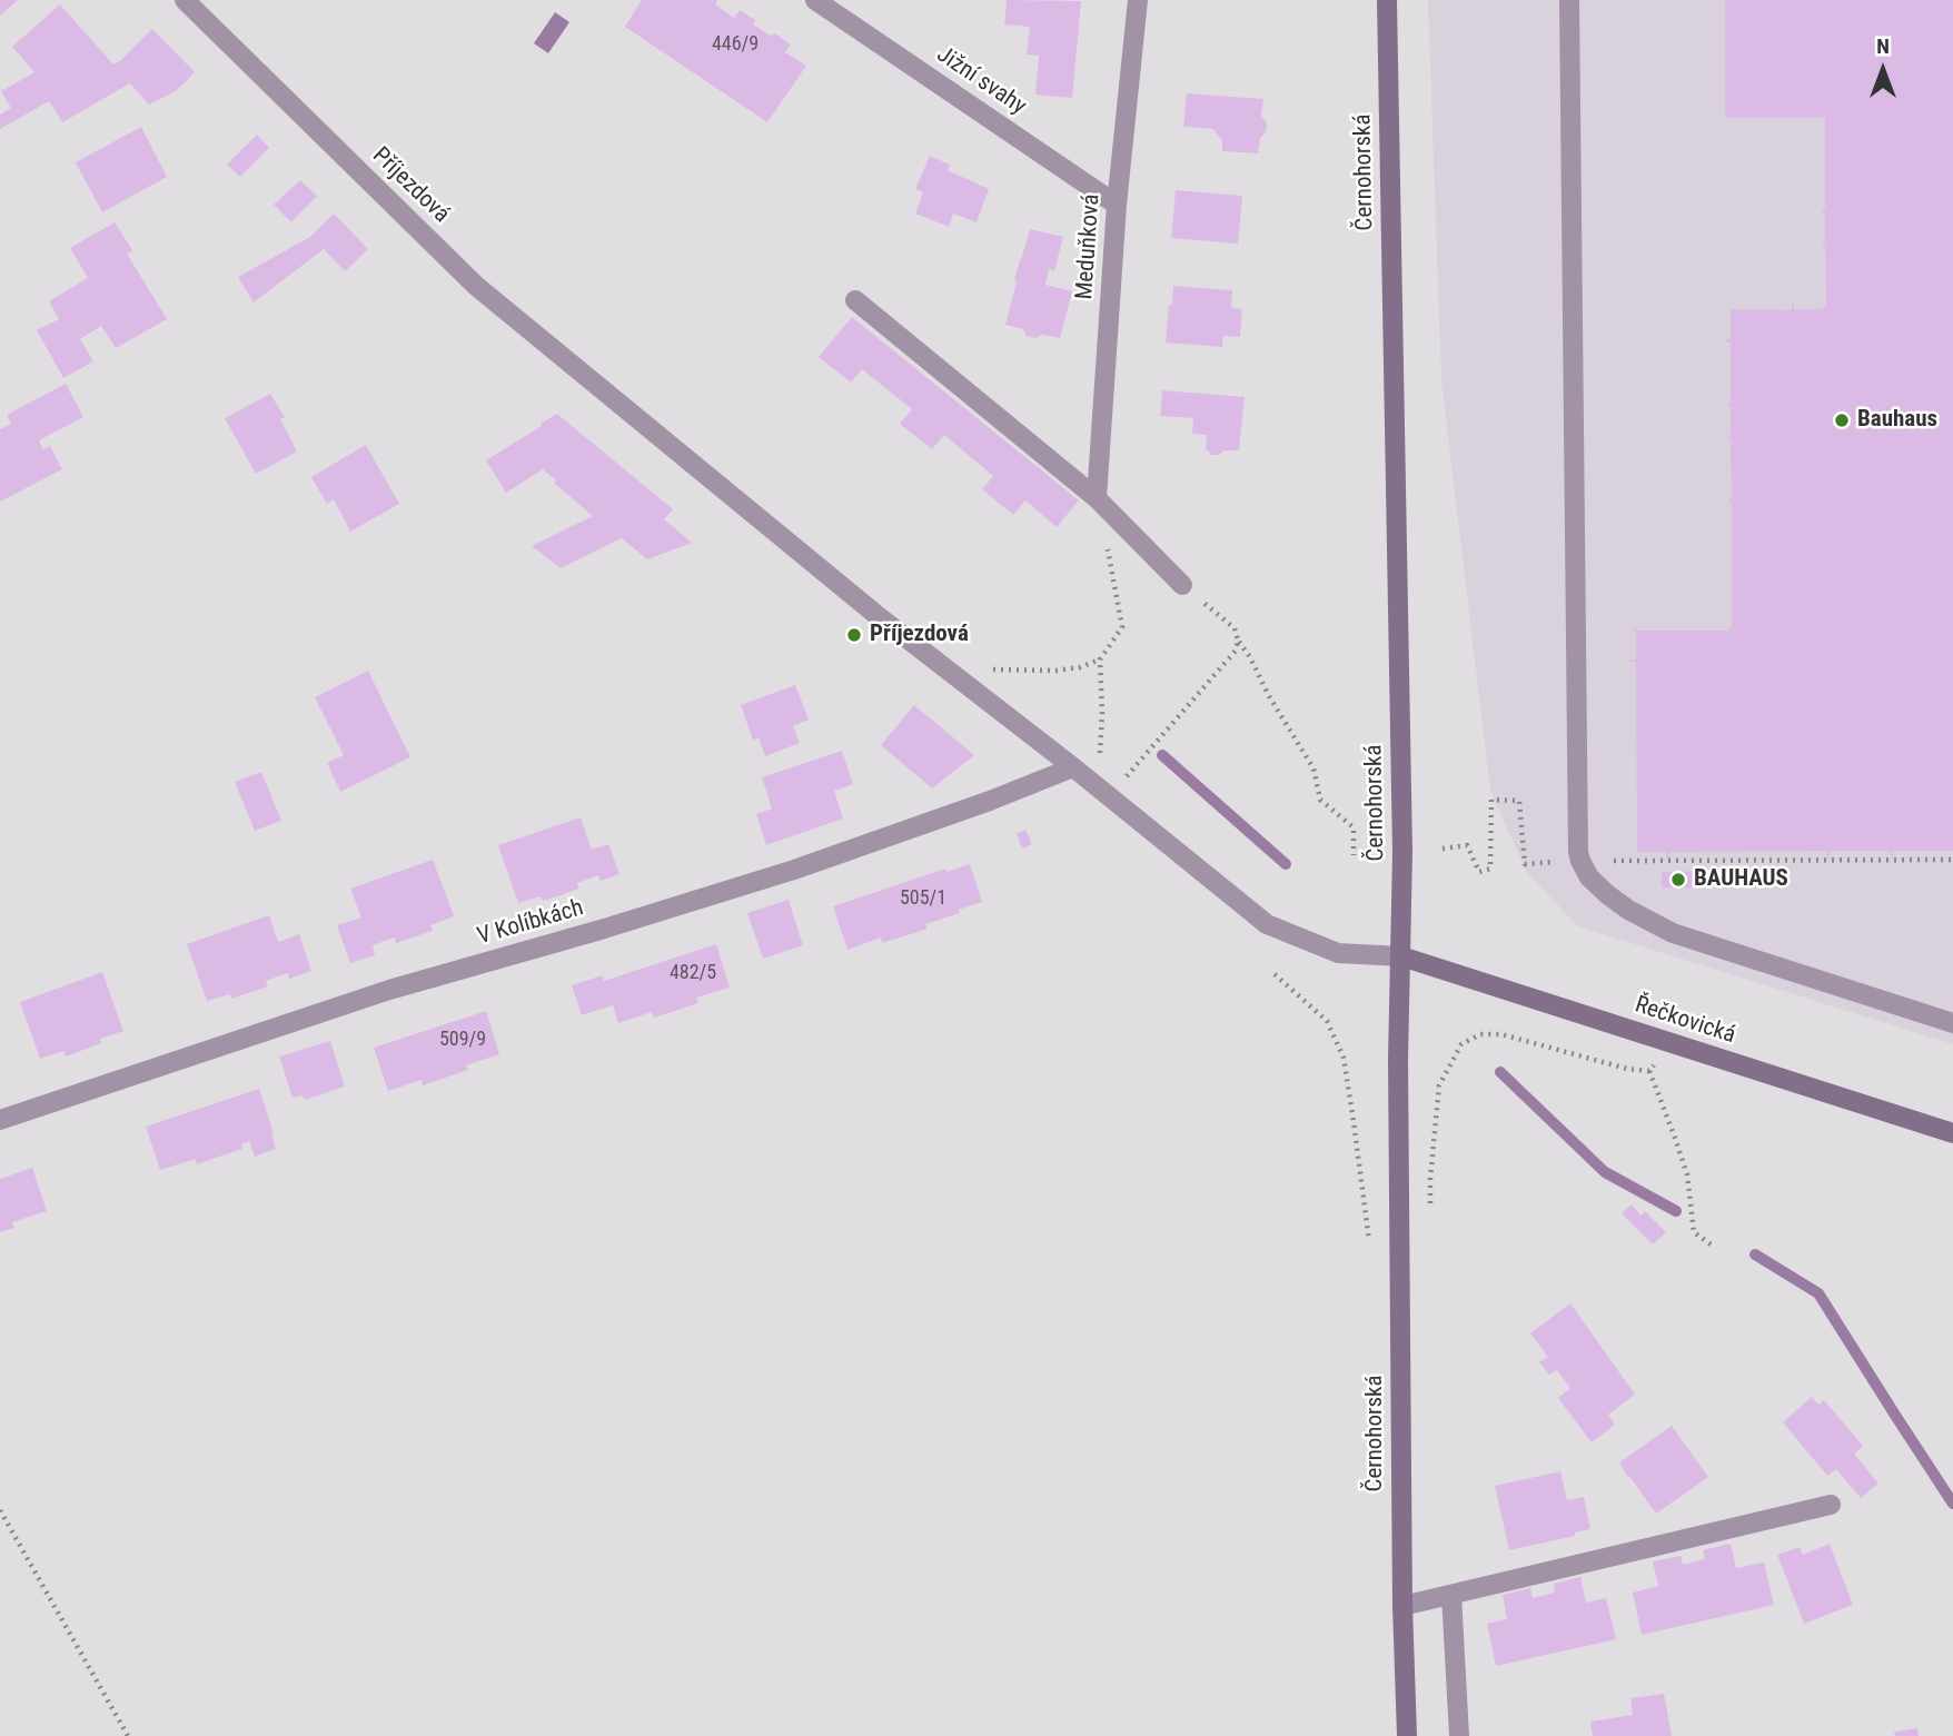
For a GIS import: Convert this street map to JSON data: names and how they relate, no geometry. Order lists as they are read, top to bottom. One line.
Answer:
{"streets":{"street":["Jižní svahy","Černohorská","Příjezdová","Meduňková","V Kolíbkách","Řečkovická"]},"crossings":[["Jižní svahy","Meduňková"],["Černohorská","Příjezdová"],["Černohorská","Řečkovická"],["Příjezdová","V Kolíbkách"],["Příjezdová","Řečkovická"]],"places":["Bauhaus","Příjezdová","BAUHAUS"],"house_numbers":["446/9","505/1","482/5","509/9"],"north":"top"}
